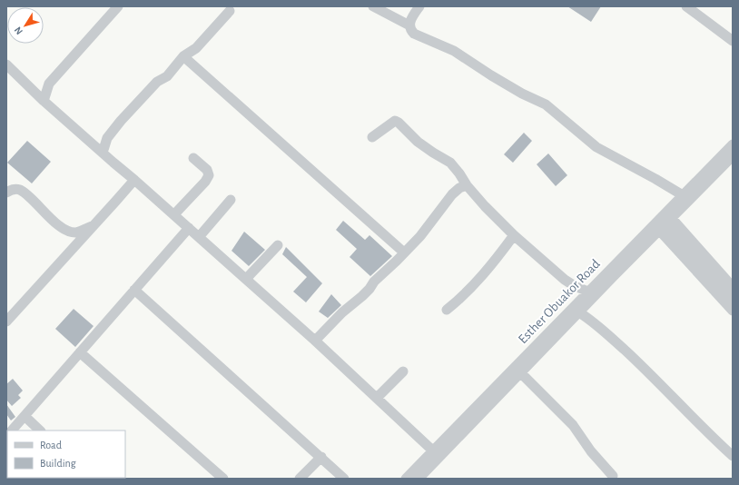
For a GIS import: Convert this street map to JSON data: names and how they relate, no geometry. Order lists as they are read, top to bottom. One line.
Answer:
{"streets":{"street":["Esther Obuakor Road"]},"legend":["Road","Building"],"north":"bottom left"}
